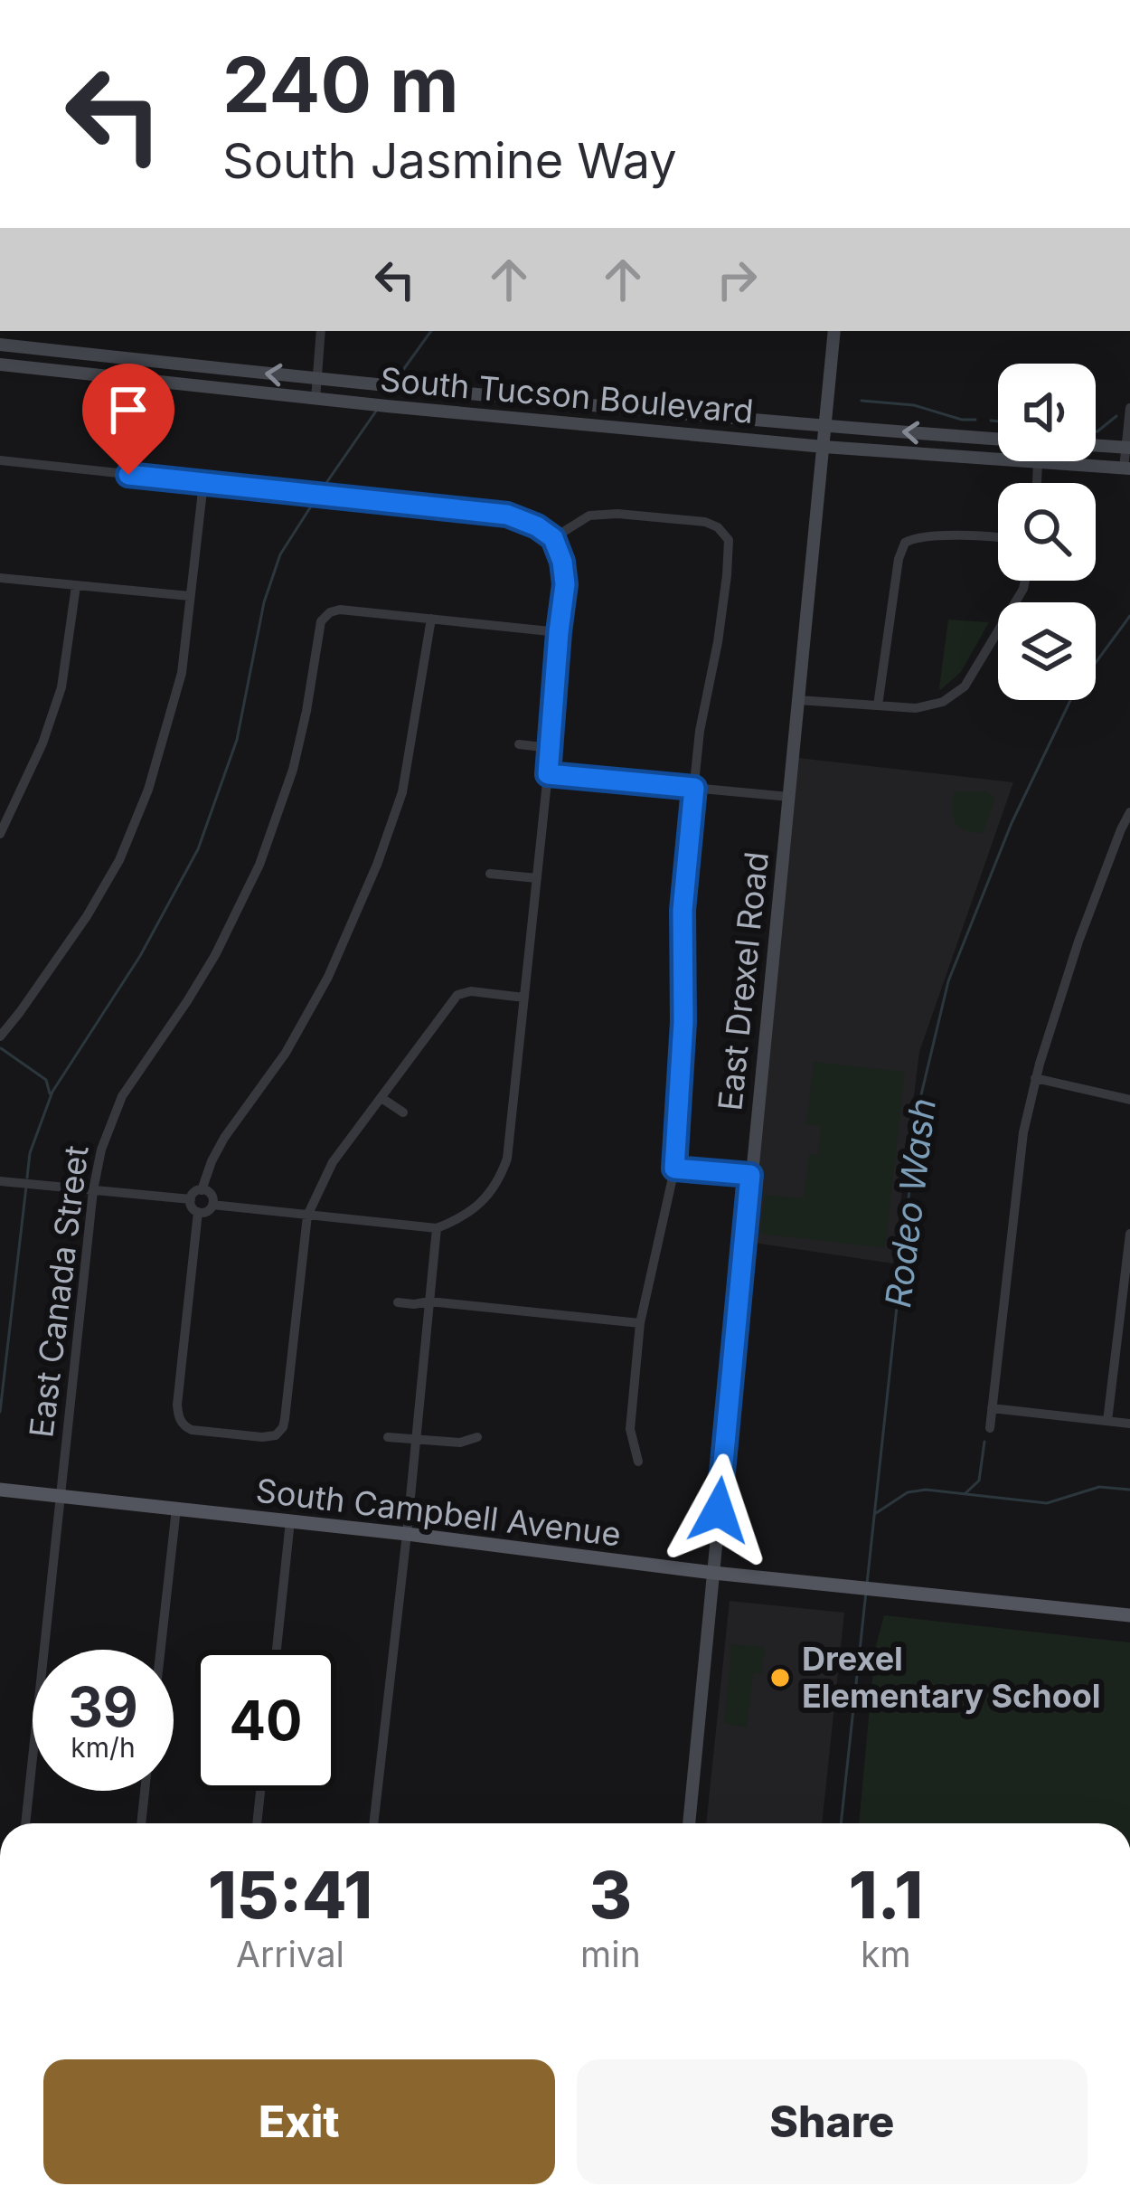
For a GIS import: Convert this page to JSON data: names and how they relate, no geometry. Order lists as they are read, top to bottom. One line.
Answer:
{"streets":{"main road":["South Tucson Boulevard","East Drexel Road","South Campbell Avenue"],"street":["East Canada Street"]},"crossings":[["South Tucson Boulevard","East Drexel Road"],["East Drexel Road","South Campbell Avenue"],["East Canada Street","South Campbell Avenue"]],"water":["Rodeo Wash"],"places":["Drexel Elementary School"],"page":{"turn":["240 m","South Jasmine Way"],"speed":"39 km/h","limit":"40","eta":["15:41","Arrival","3","min","1.1","km"],"buttons":["Exit","Share"]}}
